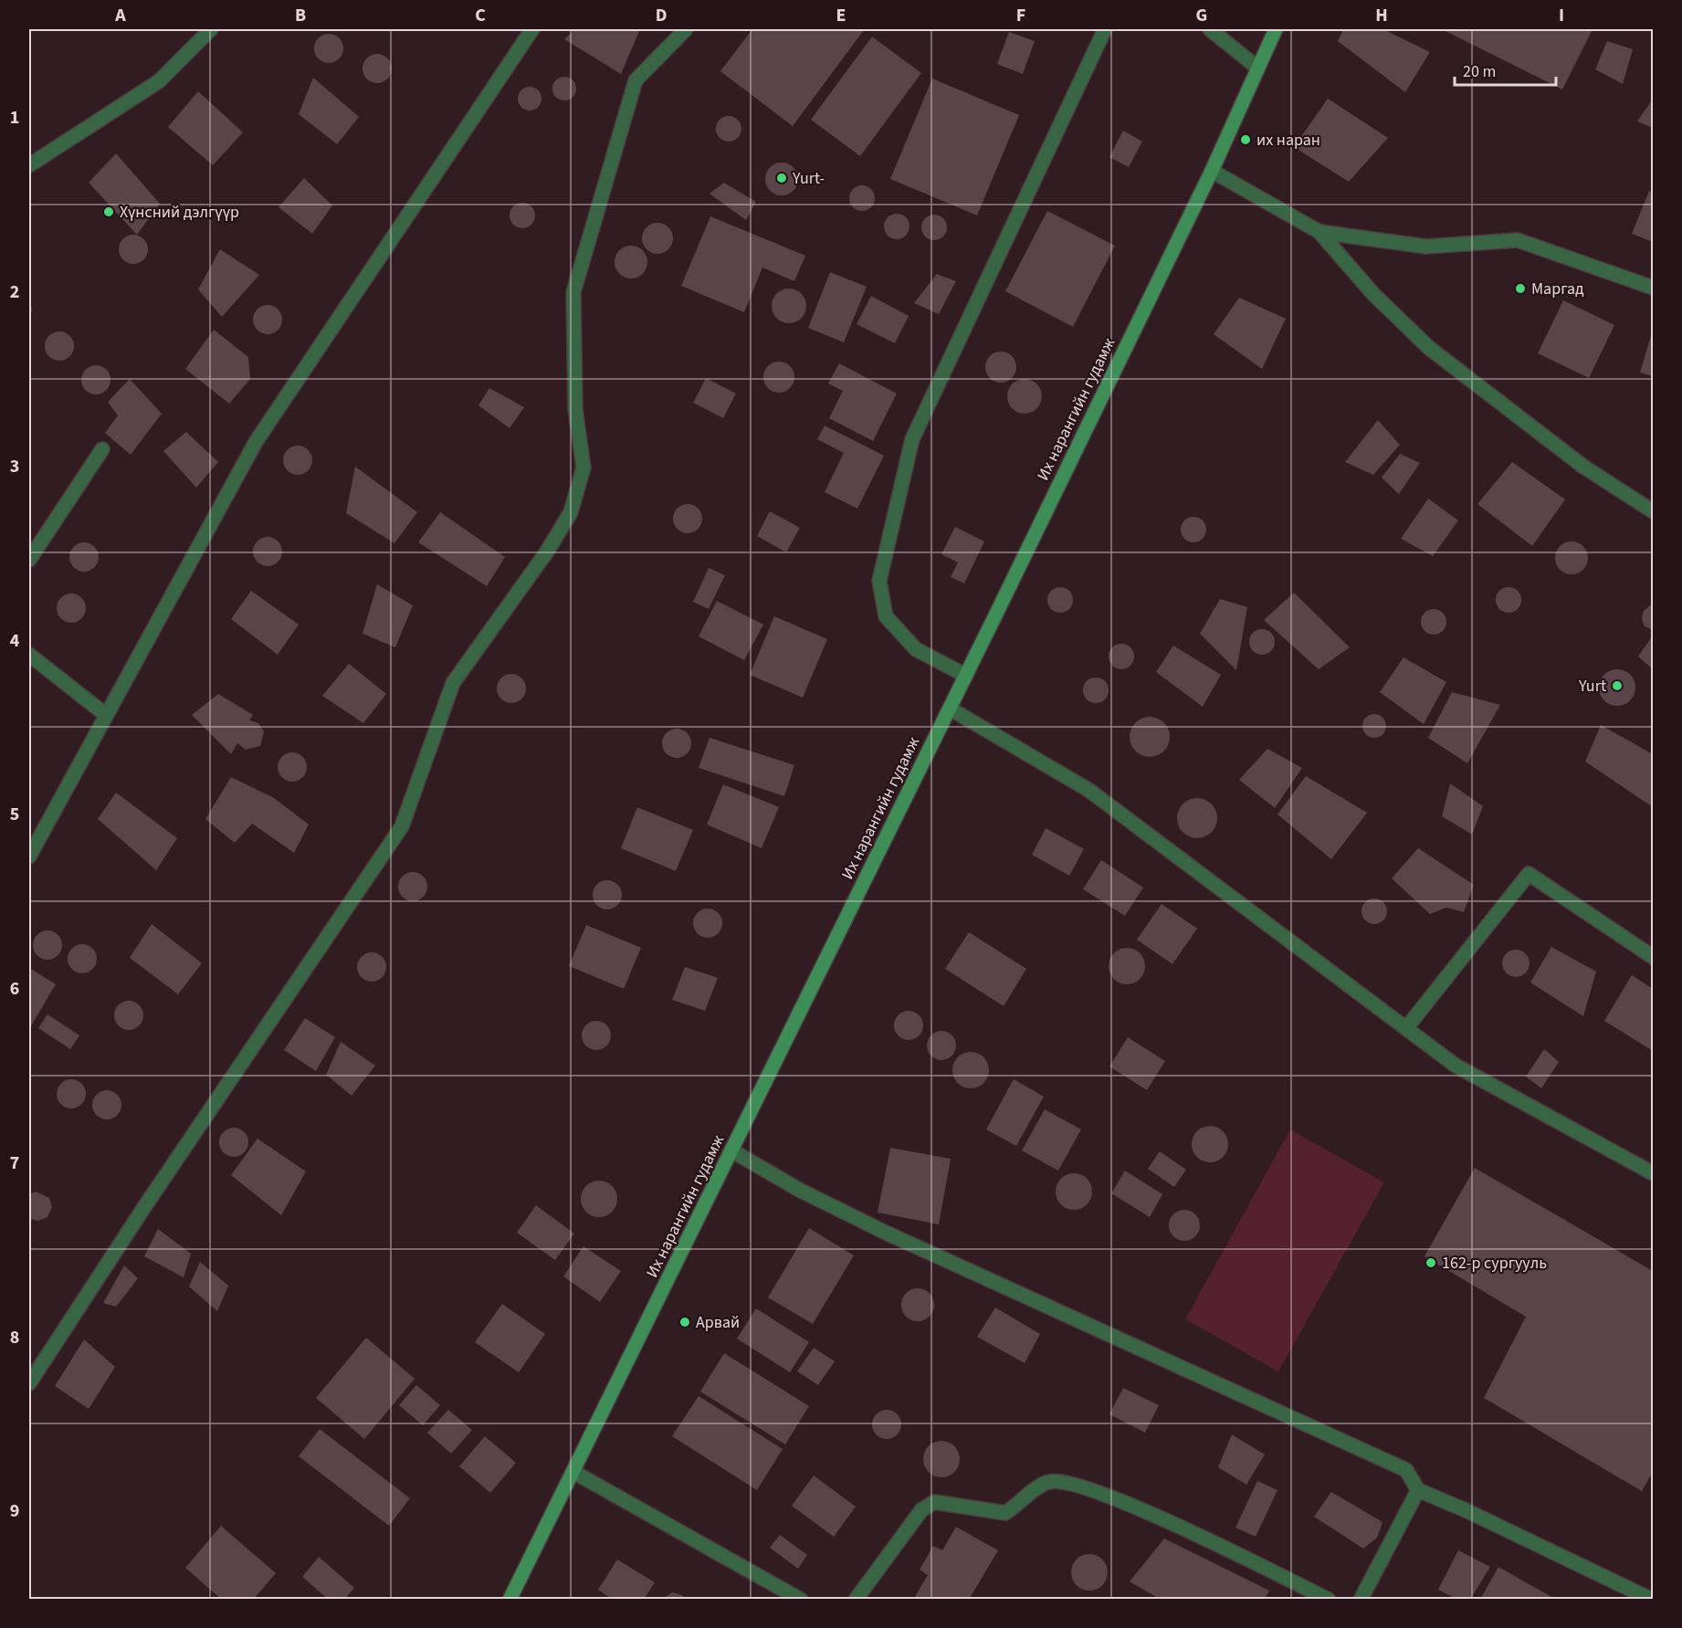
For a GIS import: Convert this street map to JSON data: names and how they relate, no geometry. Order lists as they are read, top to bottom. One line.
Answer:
{"streets":{"main road":["Их нарангийн гудамж"]},"places":["их наран","Yurt-","Хүнсний дэлгүүр","Маргад","Yurt","162-р сургууль","Арвай"],"scale_bar":"20 m","grid":{"columns":["A","B","C","D","E","F","G","H","I"],"rows":["1","2","3","4","5","6","7","8","9"]}}
